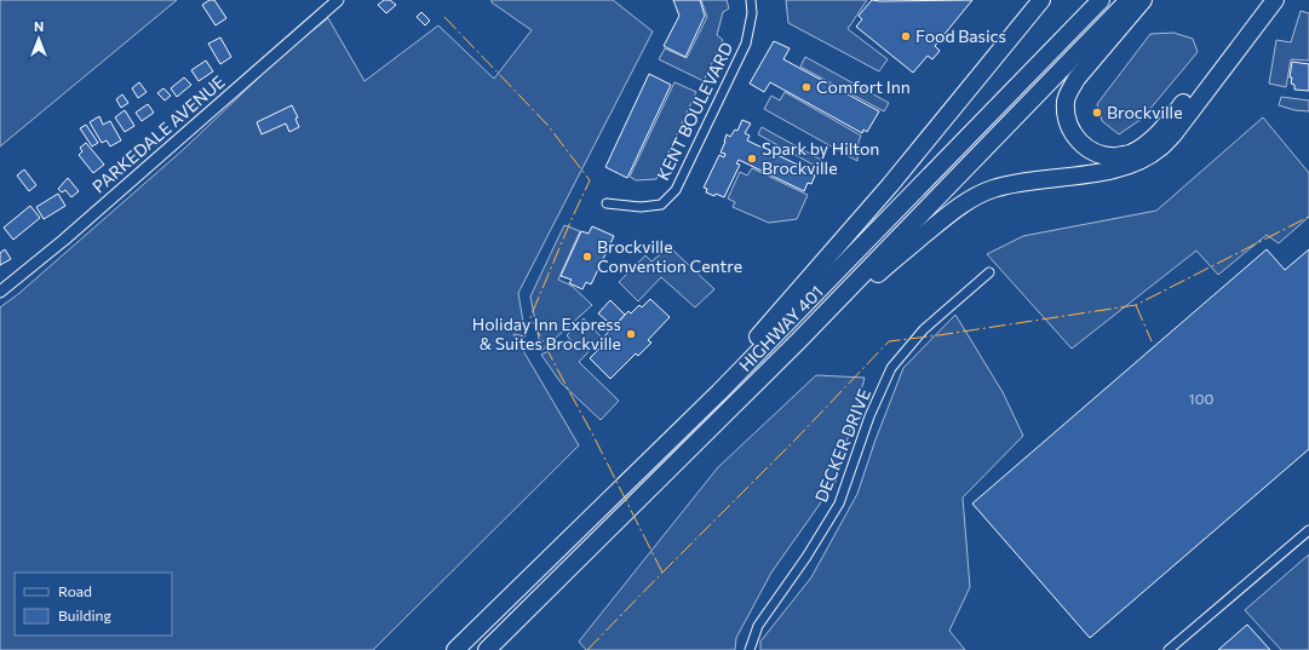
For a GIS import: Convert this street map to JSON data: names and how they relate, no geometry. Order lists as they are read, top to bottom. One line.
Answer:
{"streets":{"highway":["HIGHWAY 401"],"street":["KENT BOULEVARD","PARKEDALE AVENUE","DECKER DRIVE"]},"places":["Food Basics","Comfort Inn","Brockville","Spark by Hilton Brockville","Brockville Convention Centre","Holiday Inn Express & Suites Brockville"],"house_numbers":["100"],"legend":["Road","Building"],"north":"top"}
